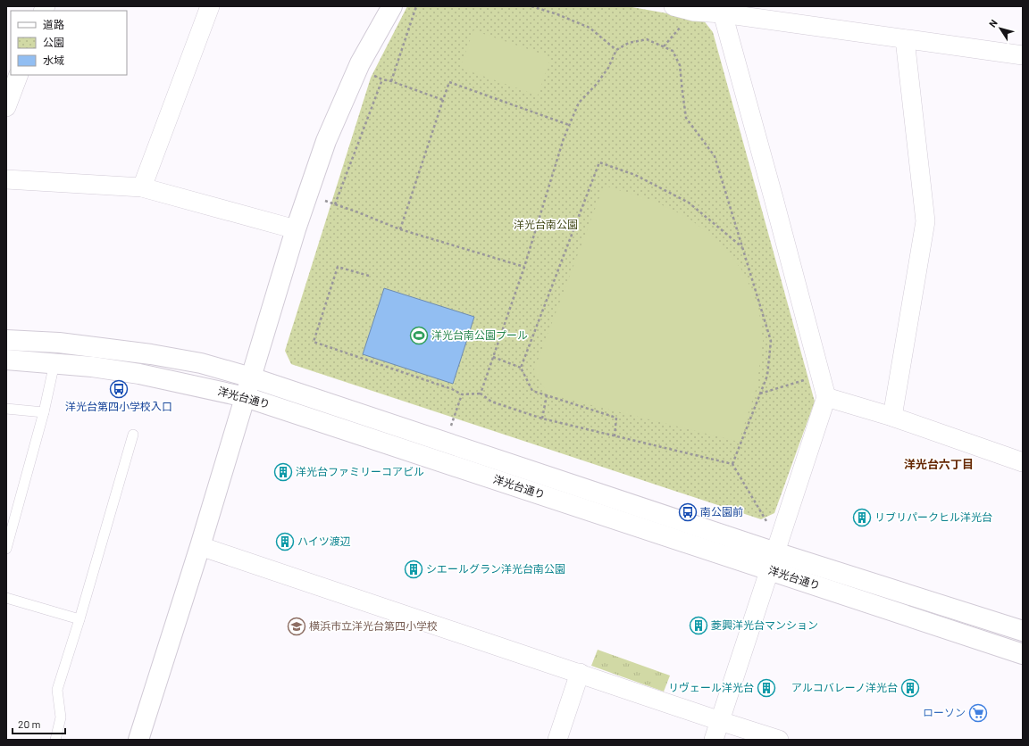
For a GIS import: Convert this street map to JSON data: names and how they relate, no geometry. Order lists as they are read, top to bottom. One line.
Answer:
{"streets":{"street":["洋光台通り"]},"districts":["洋光台六丁目"],"parks":["洋光台南公園"],"places":{"sports":["洋光台南公園プール"],"bus stop":["洋光台第四小学校入口","南公園前"],"building":["洋光台ファミリーコアビル","リブリパークヒル洋光台","ハイツ渡辺","シエールグラン洋光台南公園","菱興洋光台マンション","リヴェール洋光台","アルコバレーノ洋光台"],"school or university":["横浜市立洋光台第四小学校"],"supermarket":["ローソン"]},"legend":["道路","公園","水域"],"scale_bar":"20 m","north":"top left"}
